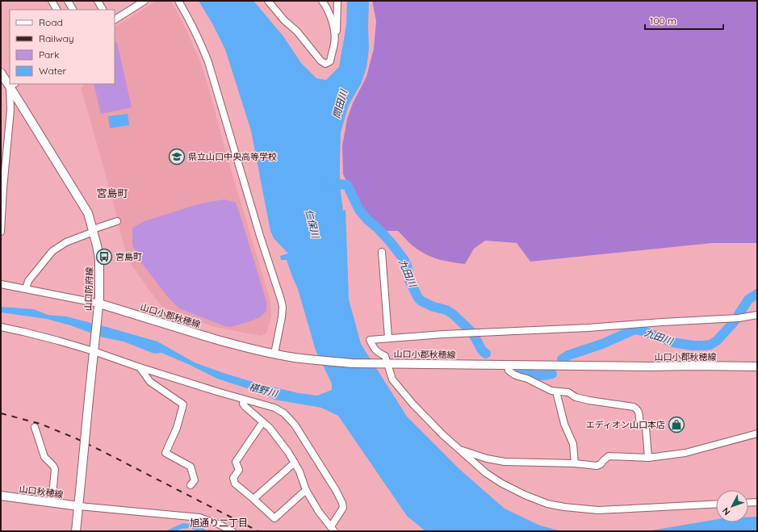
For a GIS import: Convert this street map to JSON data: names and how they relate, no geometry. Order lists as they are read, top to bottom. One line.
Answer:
{"streets":{"main road":["山口防府線","山口小郡秋穂線","山口秋穂線"]},"crossings":[["山口防府線","山口小郡秋穂線"],["山口防府線","山口秋穂線"]],"districts":["宮島町","旭通り二丁目"],"water":["問田川","仁保川","九田川","椹野川"],"places":{"school or university":["県立山口中央高等学校"],"bus stop":["宮島町"],"shop":["エディオン山口本店"]},"legend":["Road","Railway","Park","Water"],"scale_bar":"100 m","north":"bottom left"}
